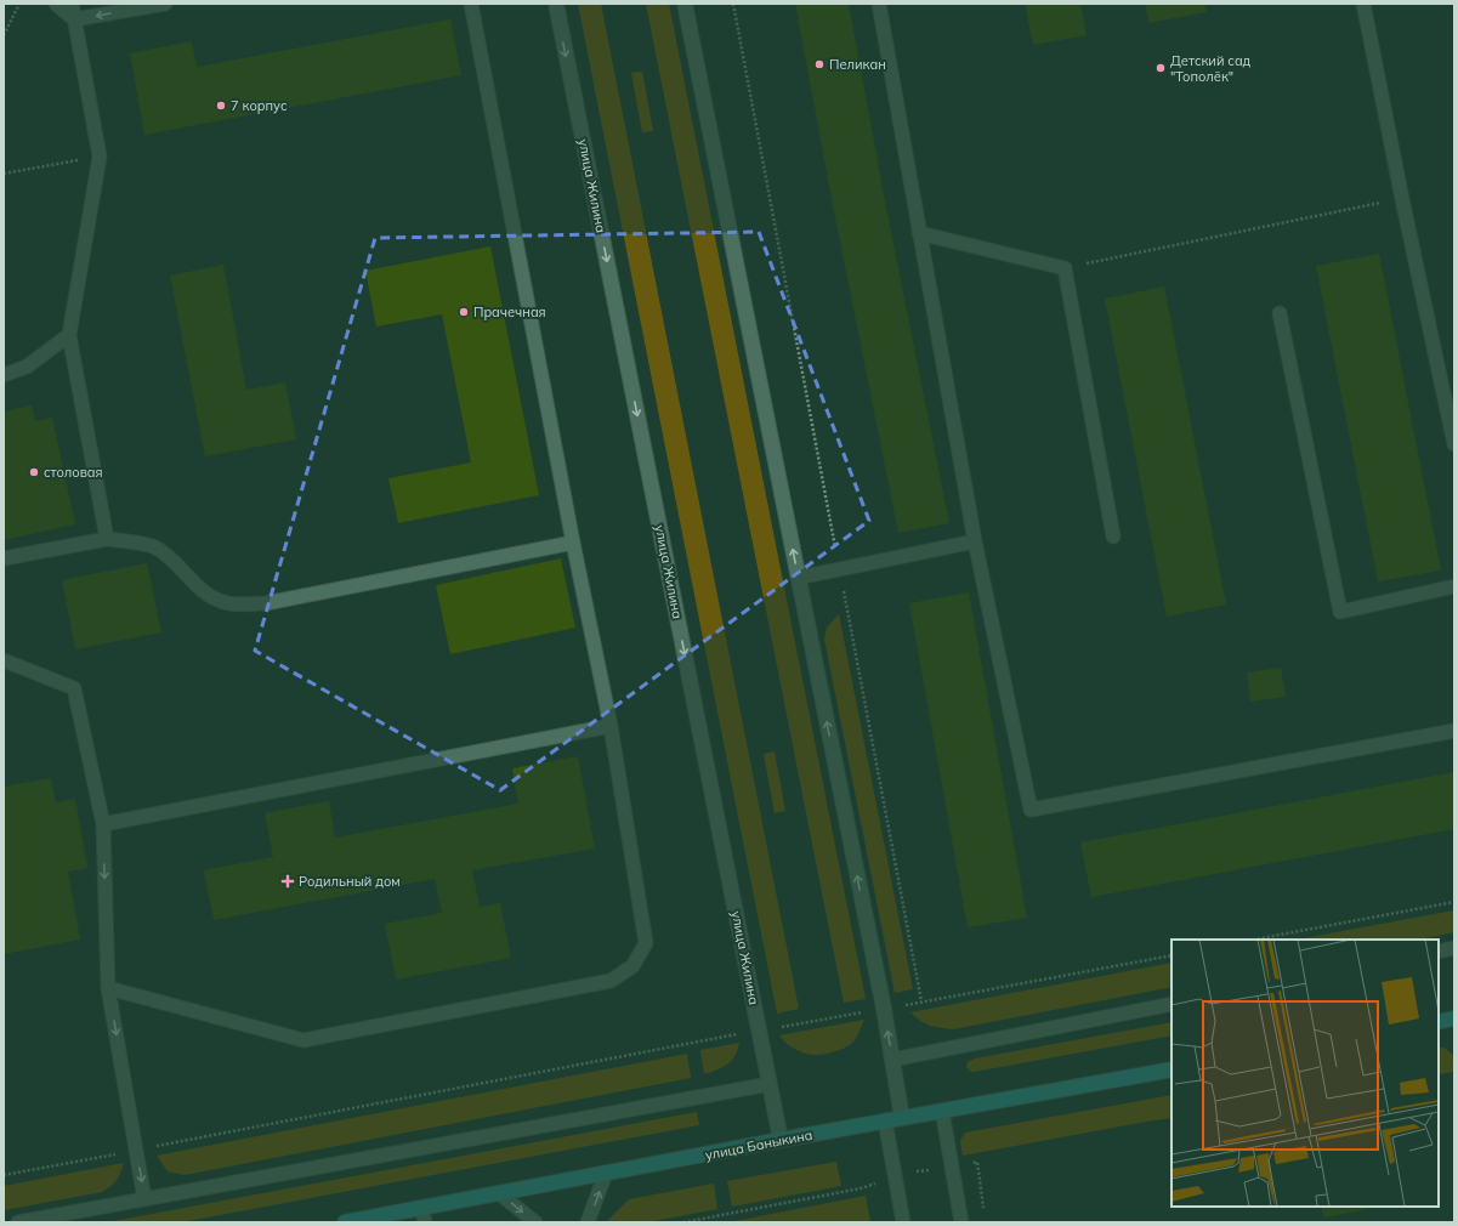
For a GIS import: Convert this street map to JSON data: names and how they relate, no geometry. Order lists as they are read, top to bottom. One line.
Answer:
{"streets":{"main road":["улица Жилина","улица Баныкина"]},"crossings":[["улица Жилина","улица Баныкина"]],"places":{"other":["Пеликан","Детский сад \"Тополёк\"","7 корпус","Прачечная","столовая"],"health":["Родильный дом"]}}
